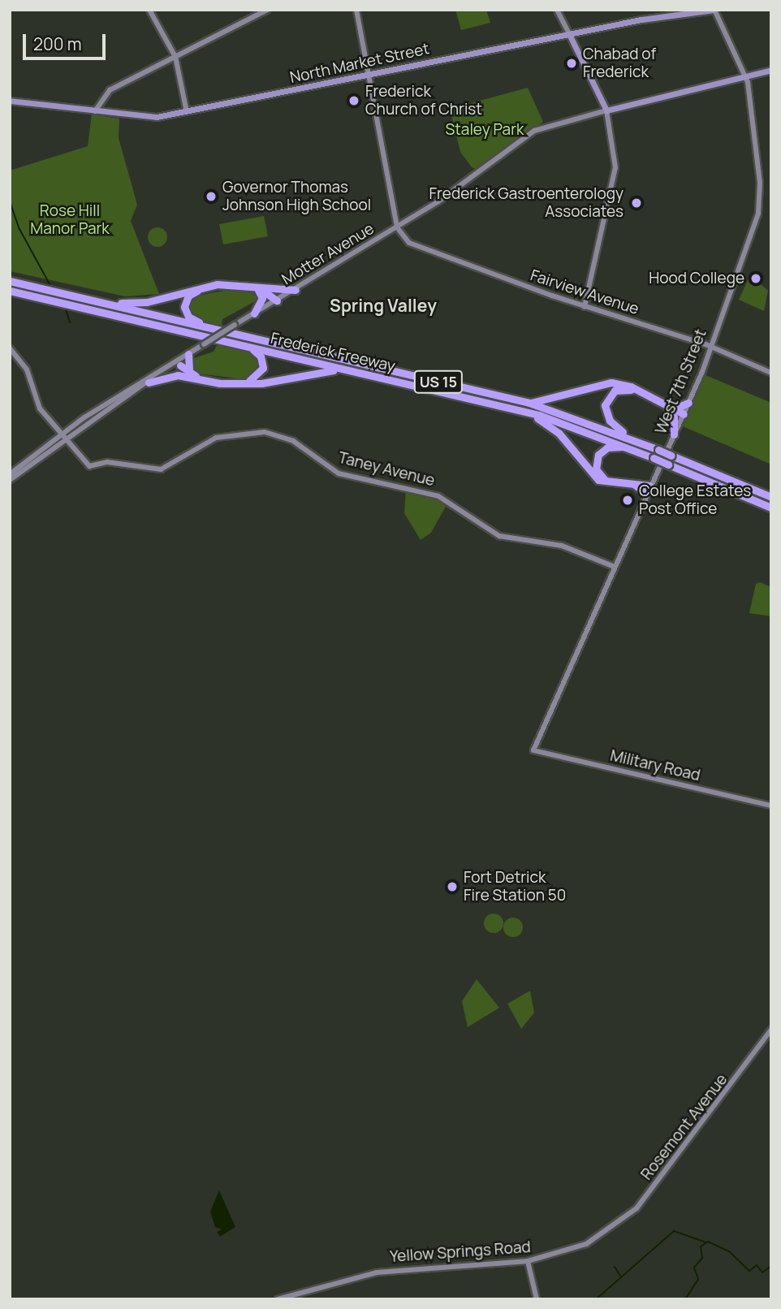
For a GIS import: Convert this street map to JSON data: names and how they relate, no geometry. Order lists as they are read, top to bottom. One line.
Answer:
{"streets":{"highway":["Frederick Freeway","US 15"],"main road":["North Market Street","Motter Avenue"],"street":["Fairview Avenue","West 7th Street","Taney Avenue","Military Road","Rosemont Avenue","Yellow Springs Road"]},"crossings":[["North Market Street","West 7th Street"],["Motter Avenue","Fairview Avenue"],["Motter Avenue","West 7th Street"],["Motter Avenue","Taney Avenue"],["Fairview Avenue","West 7th Street"],["West 7th Street","Taney Avenue"],["West 7th Street","Military Road"],["Rosemont Avenue","Yellow Springs Road"]],"districts":["Spring Valley"],"parks":["Staley Park","Rose Hill Manor Park"],"places":["Chabad of Frederick","Frederick Church of Christ","Governor Thomas Johnson High School","Frederick Gastroenterology Associates","Hood College","College Estates Post Office","Fort Detrick Fire Station 50"],"scale_bar":"200 m"}
